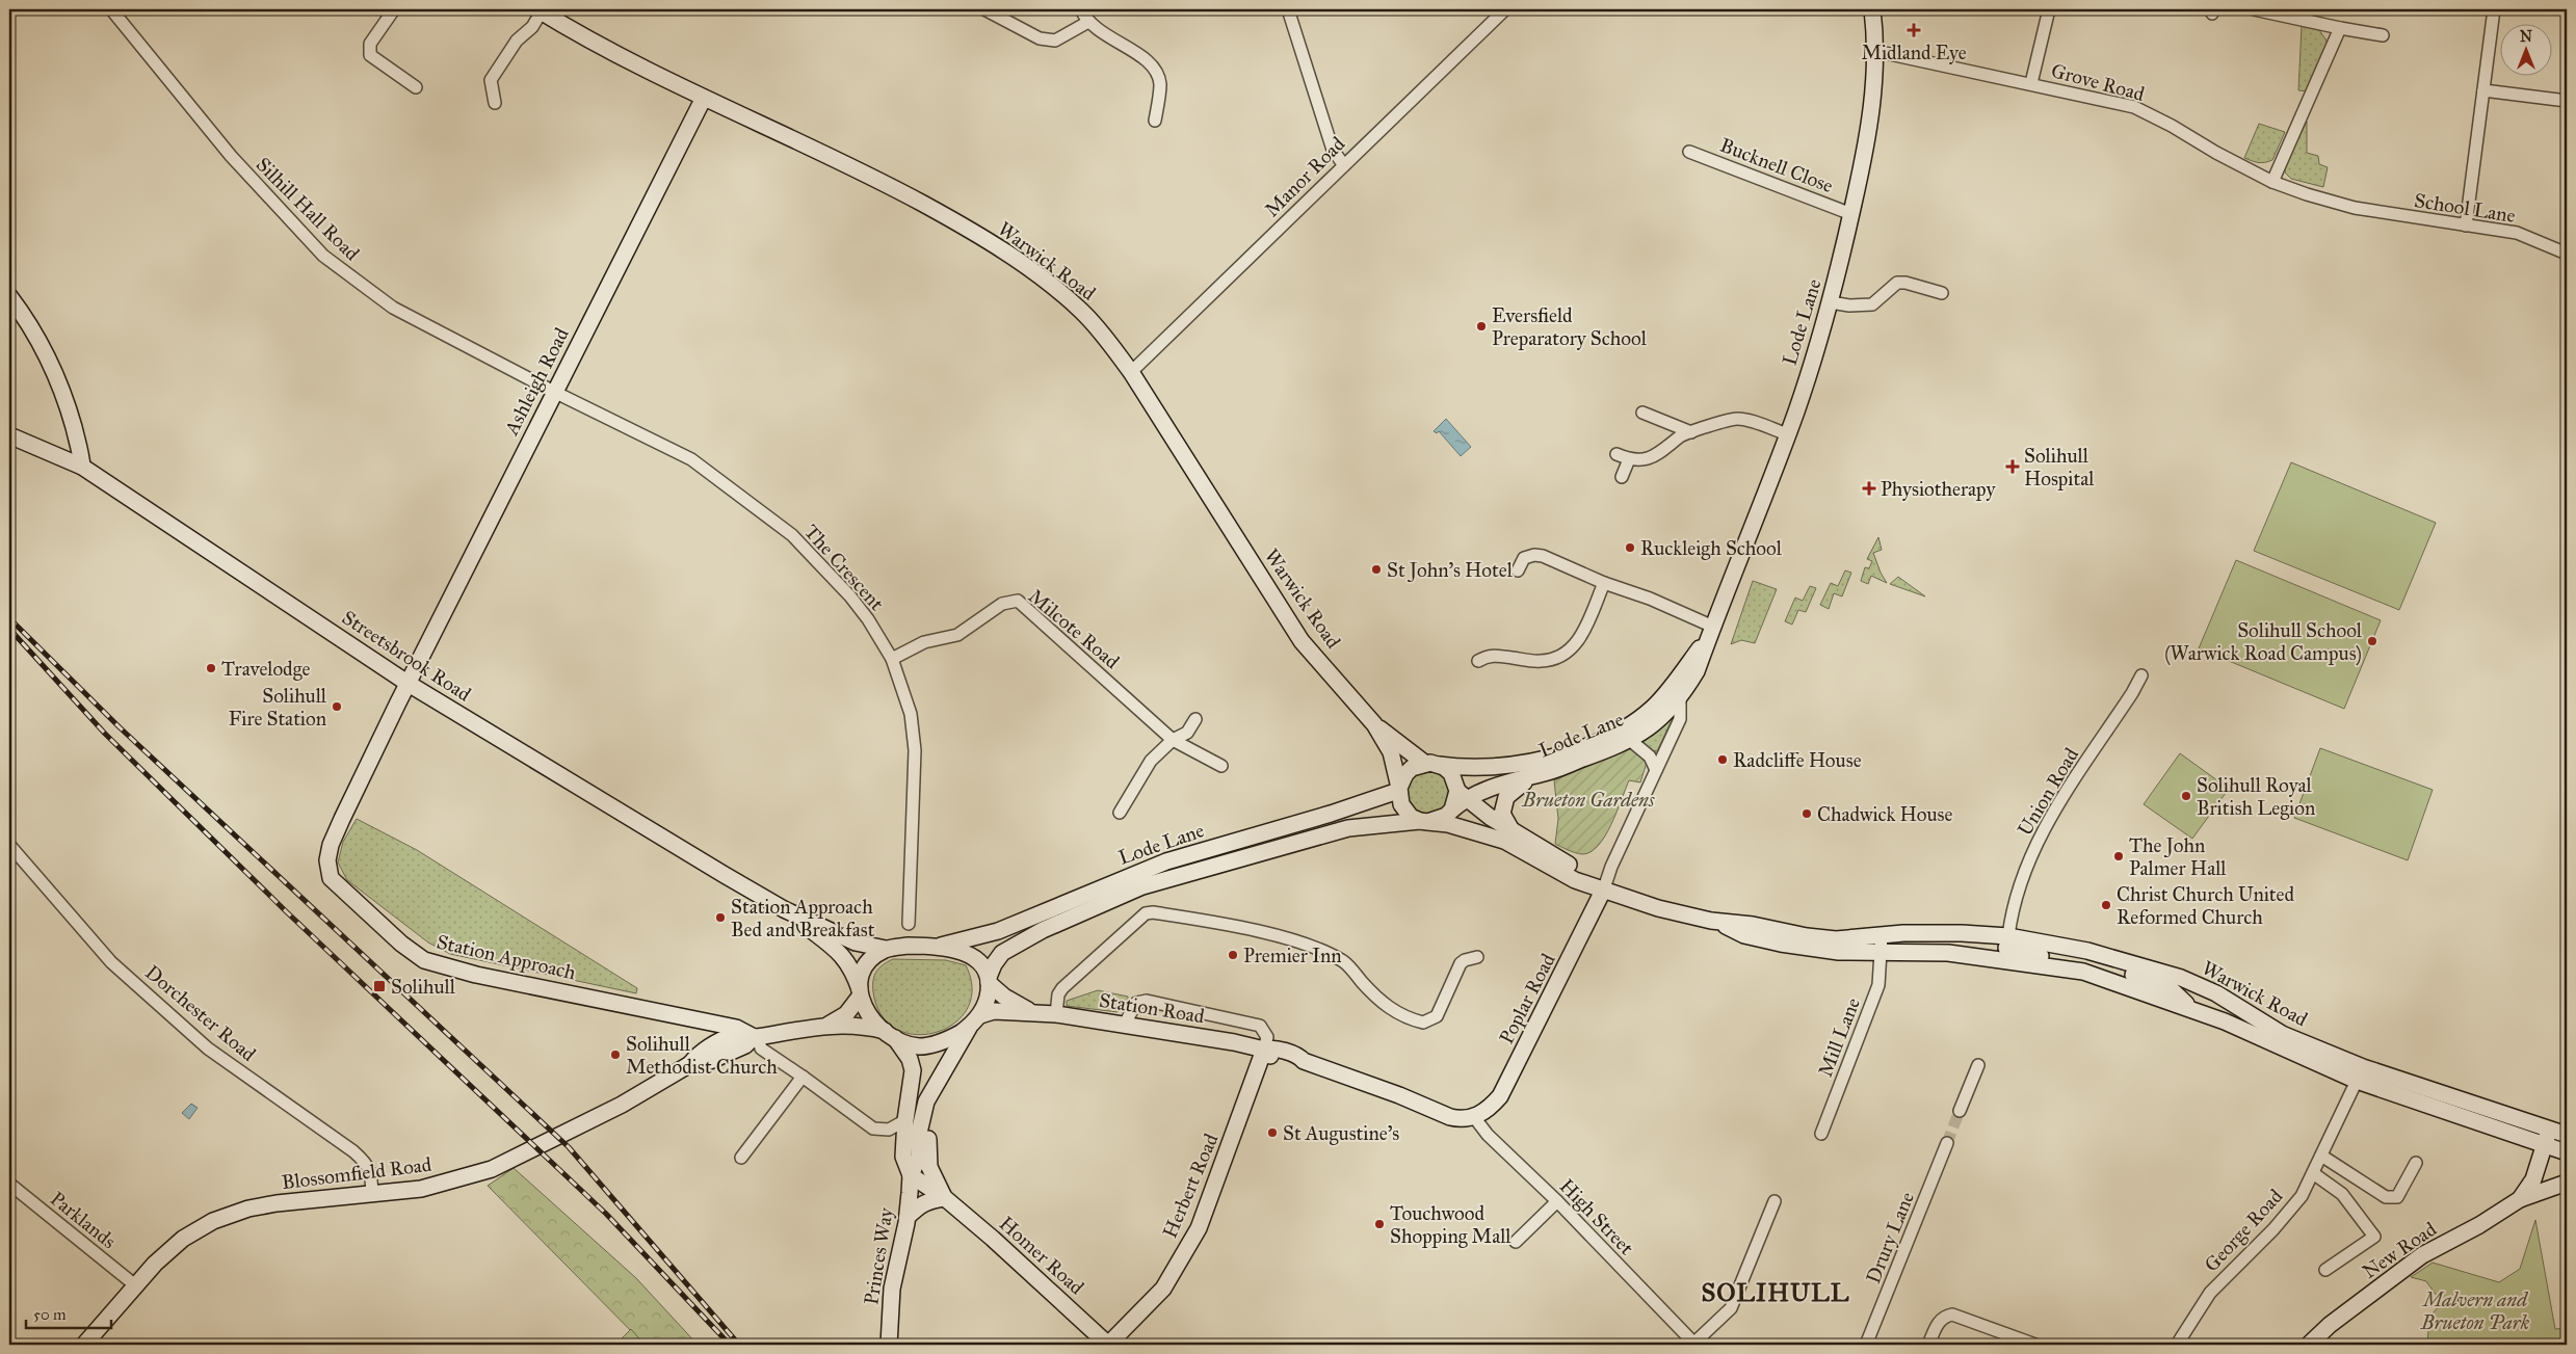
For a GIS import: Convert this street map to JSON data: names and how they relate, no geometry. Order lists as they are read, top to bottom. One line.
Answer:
{"streets":{"main road":["Warwick Road","Lode Lane","Ashleigh Road","Streetsbrook Road","Station Approach","Poplar Road","Station Road","Blossomfield Road","Herbert Road","New Road","Homer Road","Princes Way"],"street":["Grove Road","Bucknell Close","Manor Road","School Lane","Silhill Hall Road","The Crescent","Milcote Road","Union Road","Dorchester Road","Mill Lane","High Street","Parklands","George Road","Drury Lane"]},"crossings":[["Grove Road","School Lane"],["Grove Road","Lode Lane"],["Bucknell Close","Lode Lane"],["Manor Road","Warwick Road"],["Silhill Hall Road","Ashleigh Road"],["Silhill Hall Road","The Crescent"],["Warwick Road","Lode Lane"],["Warwick Road","Ashleigh Road"],["Warwick Road","Union Road"],["Warwick Road","Poplar Road"],["Warwick Road","Mill Lane"],["Warwick Road","George Road"],["Warwick Road","New Road"],["Lode Lane","Streetsbrook Road"],["Lode Lane","Station Road"],["Lode Lane","Blossomfield Road"],["Lode Lane","Princes Way"],["Ashleigh Road","The Crescent"],["Ashleigh Road","Streetsbrook Road"],["Ashleigh Road","Station Approach"],["The Crescent","Milcote Road"],["Streetsbrook Road","Station Approach"],["Streetsbrook Road","Station Road"],["Streetsbrook Road","Blossomfield Road"],["Streetsbrook Road","Princes Way"],["Station Approach","Blossomfield Road"],["Poplar Road","Station Road"],["Poplar Road","High Street"],["Station Road","Blossomfield Road"],["Station Road","Herbert Road"],["Station Road","High Street"],["Station Road","Princes Way"],["Dorchester Road","Blossomfield Road"],["Blossomfield Road","Parklands"],["Blossomfield Road","Princes Way"],["Herbert Road","Homer Road"],["Homer Road","Princes Way"]],"districts":["SOLIHULL"],"parks":["Brueton Gardens","Malvern and Brueton Park"],"places":{"health":["Midland Eye","Solihull Hospital","Physiotherapy"],"other":["Eversfield Preparatory School","Ruckleigh School","St John's Hotel","Solihull School (Warwick Road Campus)","Travelodge","Solihull Fire Station","Radcliffe House","Solihull Royal British Legion","Chadwick House","The John Palmer Hall","Christ Church United Reformed Church","Station Approach Bed and Breakfast","Premier Inn","Solihull Methodist Church","St Augustine's","Touchwood Shopping Mall"],"transit":["Solihull"]},"scale_bar":"50 m","north":"top"}
